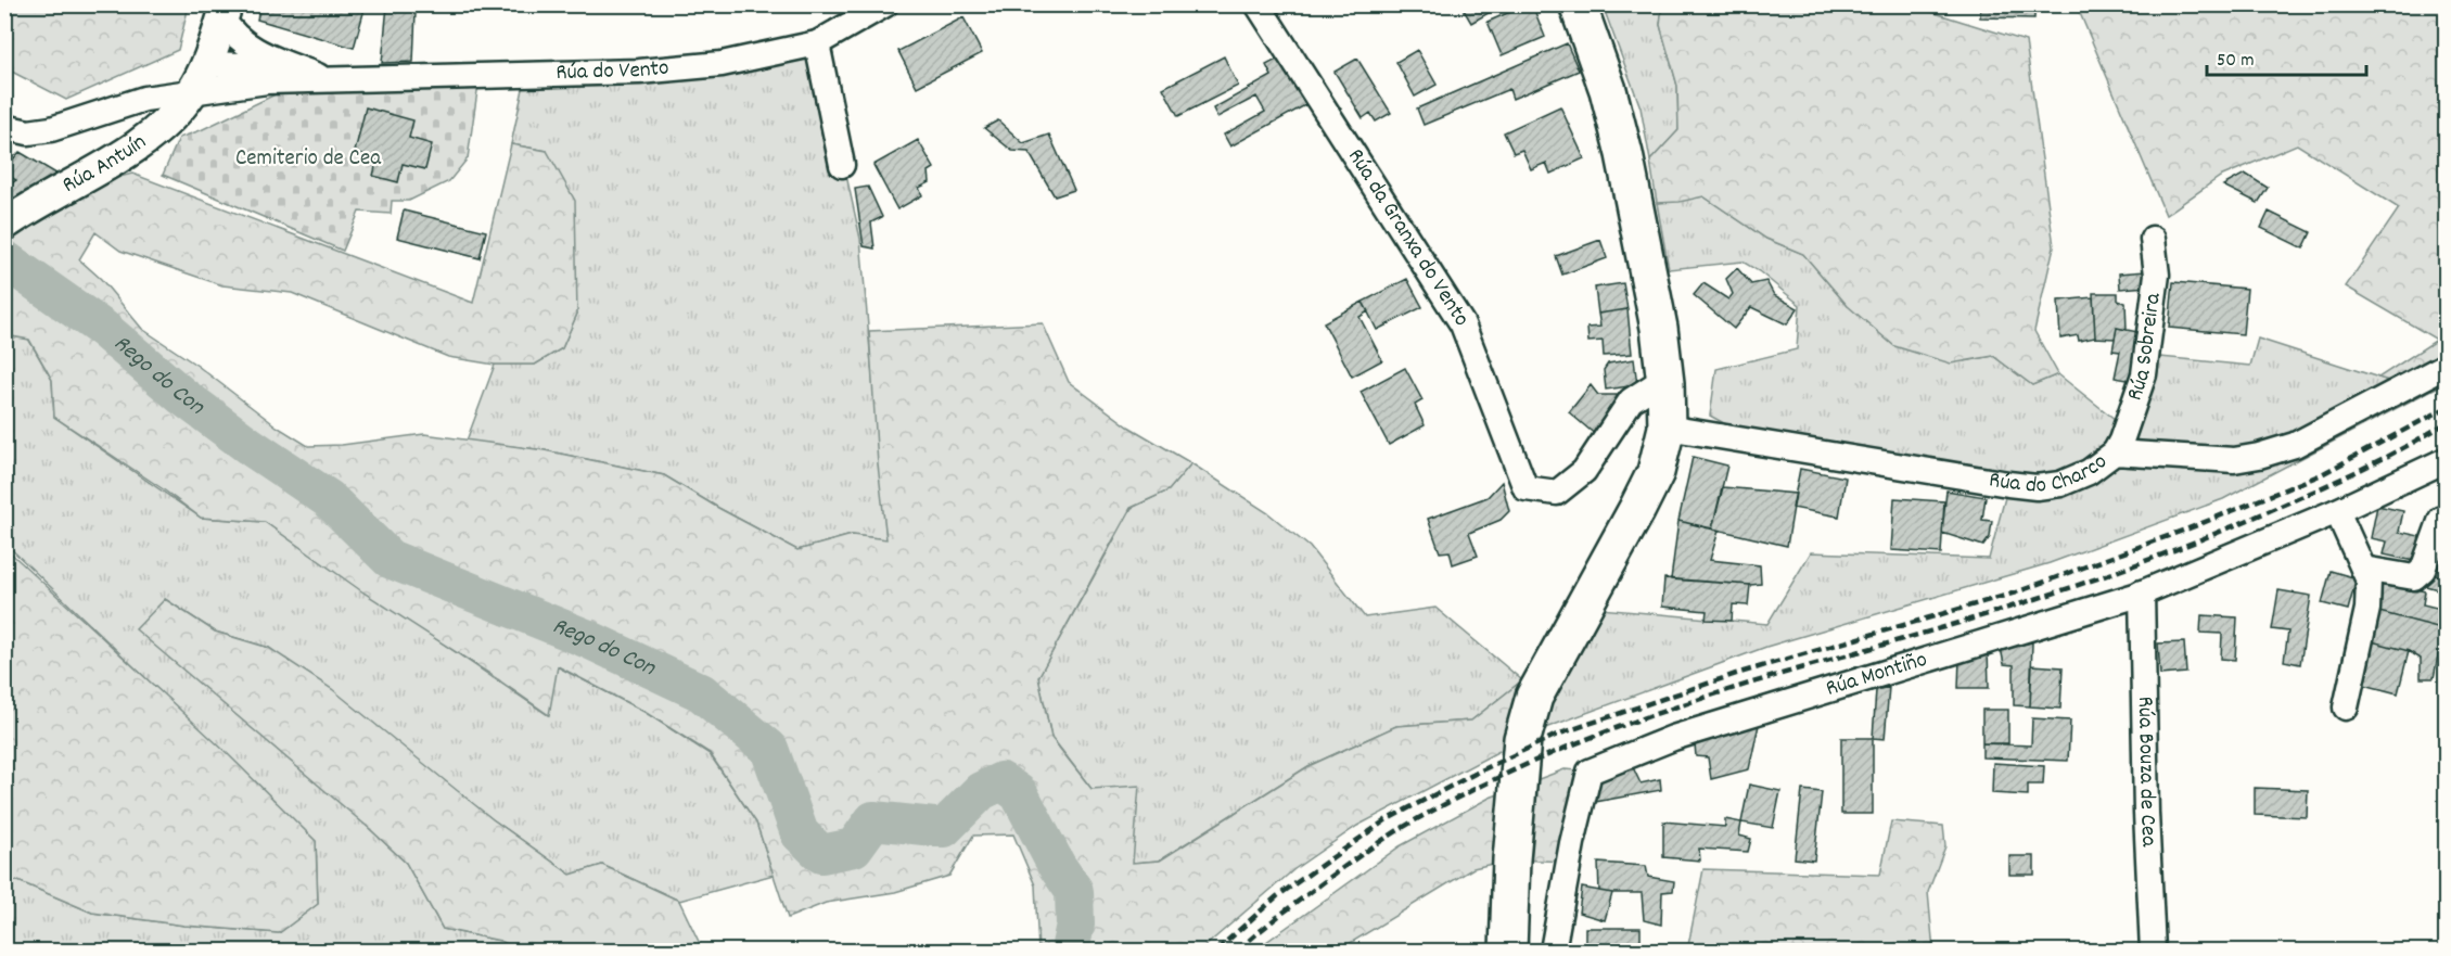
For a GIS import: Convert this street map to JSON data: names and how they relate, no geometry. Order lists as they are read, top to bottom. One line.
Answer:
{"streets":{"street":["Rúa do Vento","Rúa Antuín","Rúa da Granxa do Vento","Rúa Sobreira","Rúa do Charco","Rúa Montiño","Rúa Bouza de Cea"]},"crossings":[["Rúa do Vento","Rúa Antuín"],["Rúa Sobreira","Rúa do Charco"],["Rúa Montiño","Rúa Bouza de Cea"]],"water":["Rego do Con"],"parks":["Cemiterio de Cea"],"scale_bar":"50 m"}
